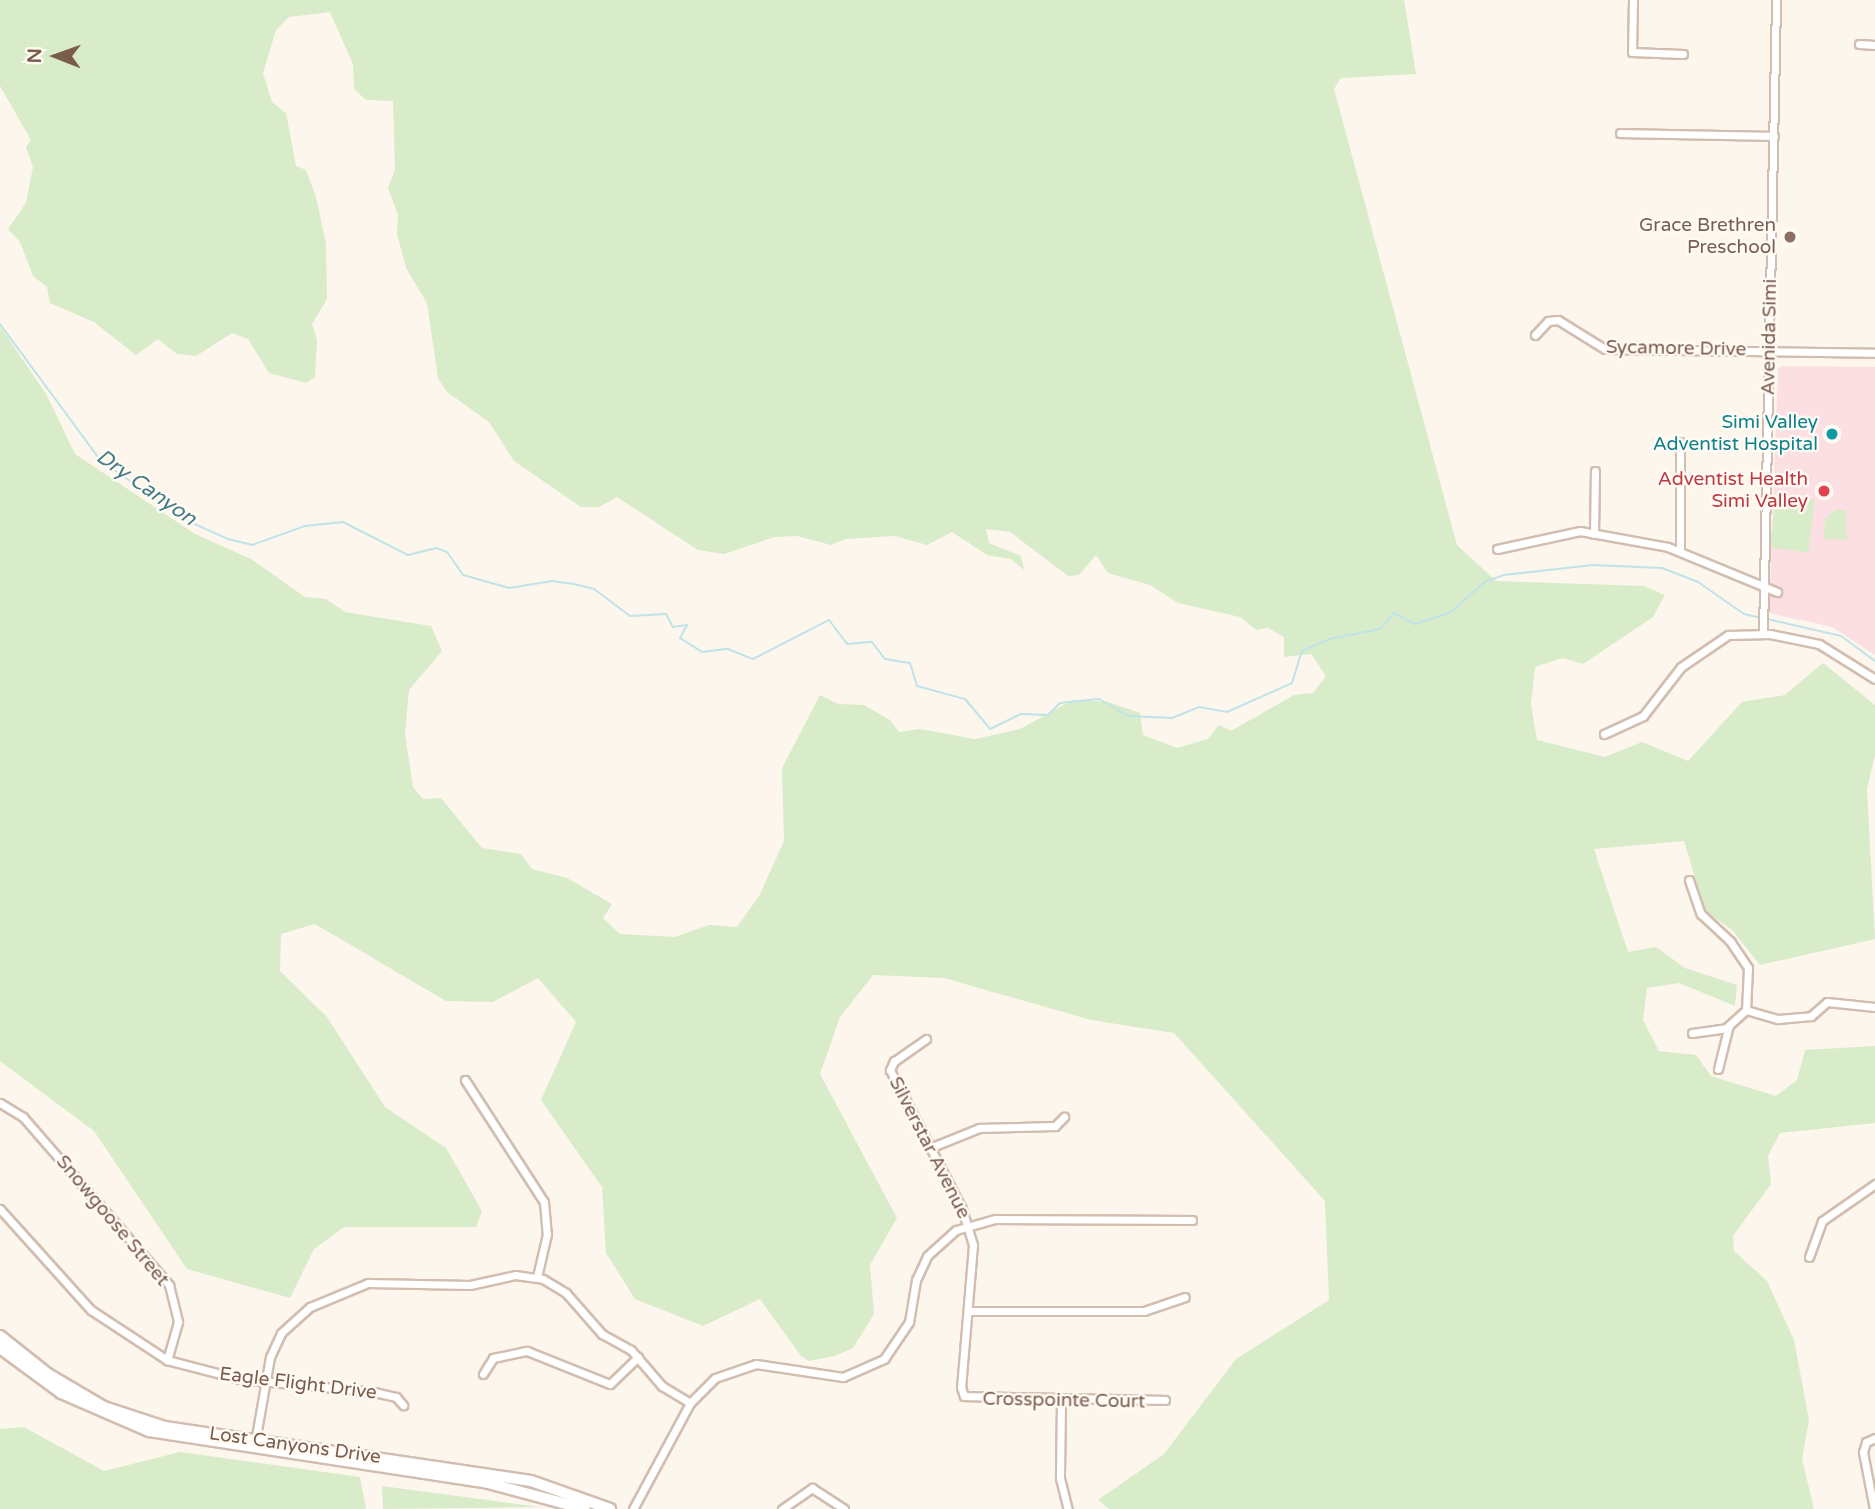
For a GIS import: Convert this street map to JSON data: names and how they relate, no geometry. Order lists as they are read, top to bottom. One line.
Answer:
{"streets":{"street":["Avenida Simi","Sycamore Drive","Silverstar Avenue","Snowgoose Street","Eagle Flight Drive","Crosspointe Court","Lost Canyons Drive"]},"crossings":[["Avenida Simi","Sycamore Drive"],["Silverstar Avenue","Crosspointe Court"],["Snowgoose Street","Eagle Flight Drive"]],"water":["Dry Canyon"],"places":["Grace Brethren Preschool","Simi Valley Adventist Hospital","Adventist Health Simi Valley"],"north":"left"}
